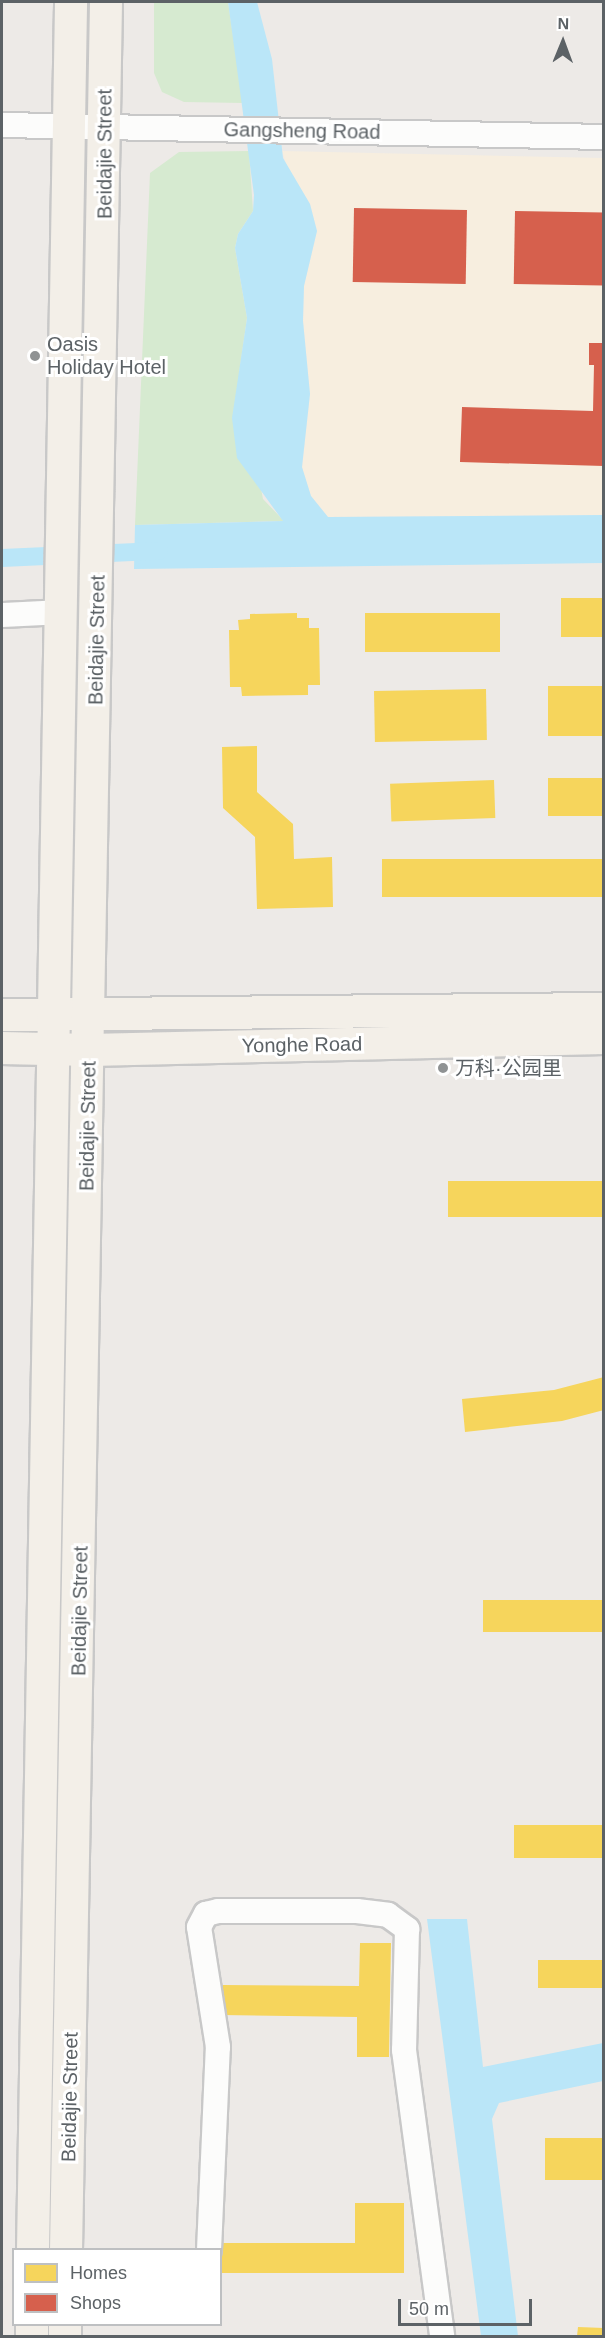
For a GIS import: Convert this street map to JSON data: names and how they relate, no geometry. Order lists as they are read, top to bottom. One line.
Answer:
{"streets":{"main road":["Beidajie Street","Yonghe Road"],"street":["Gangsheng Road"]},"crossings":[["Gangsheng Road","Beidajie Street"],["Beidajie Street","Yonghe Road"]],"places":["Oasis Holiday Hotel","万科·公园里"],"legend":["Homes","Shops"],"scale_bar":"50 m","north":"top"}
